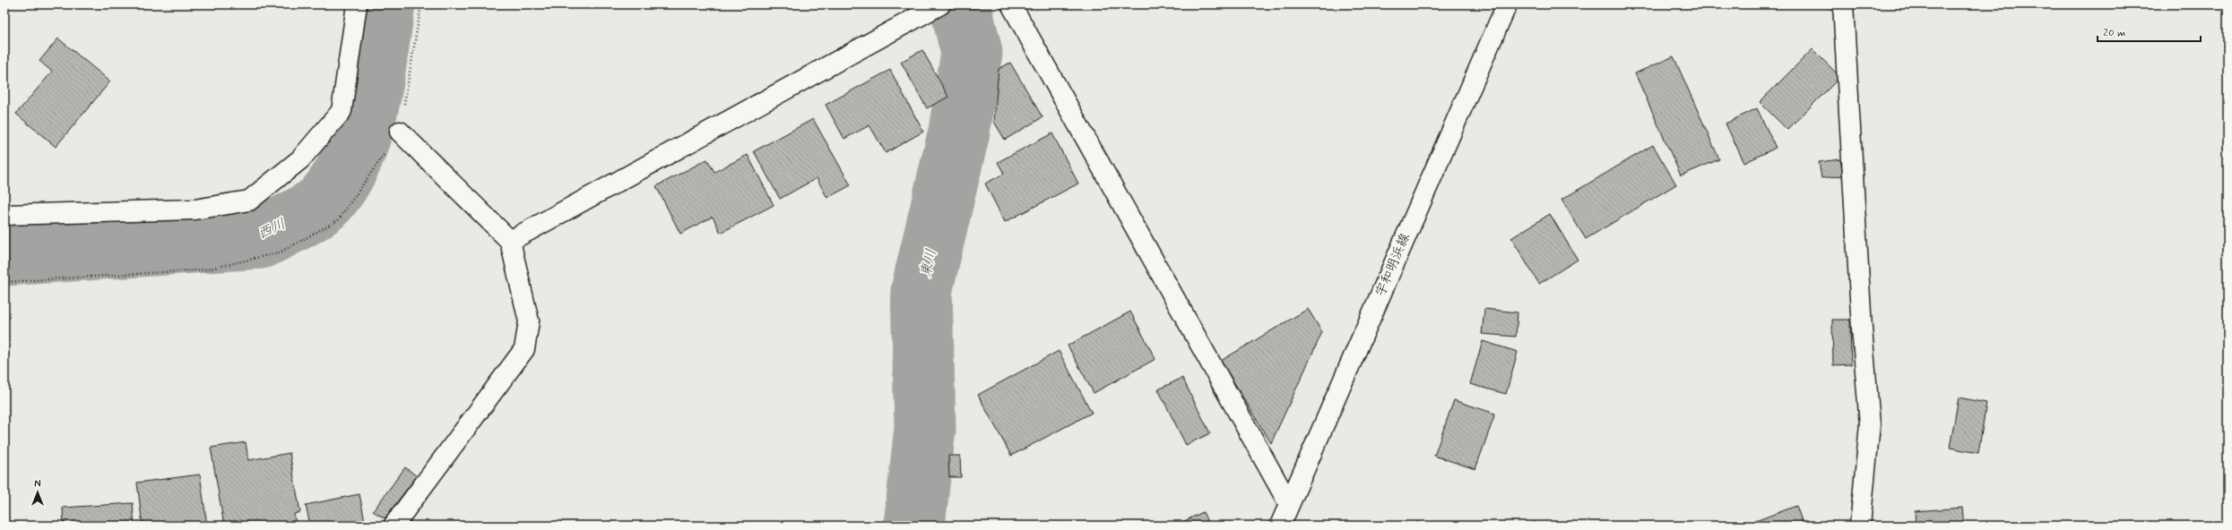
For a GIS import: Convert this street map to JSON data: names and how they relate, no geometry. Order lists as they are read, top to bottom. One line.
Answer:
{"streets":{"street":["宇和明浜線"]},"water":["西川","東川"],"scale_bar":"20 m","north":"top"}
